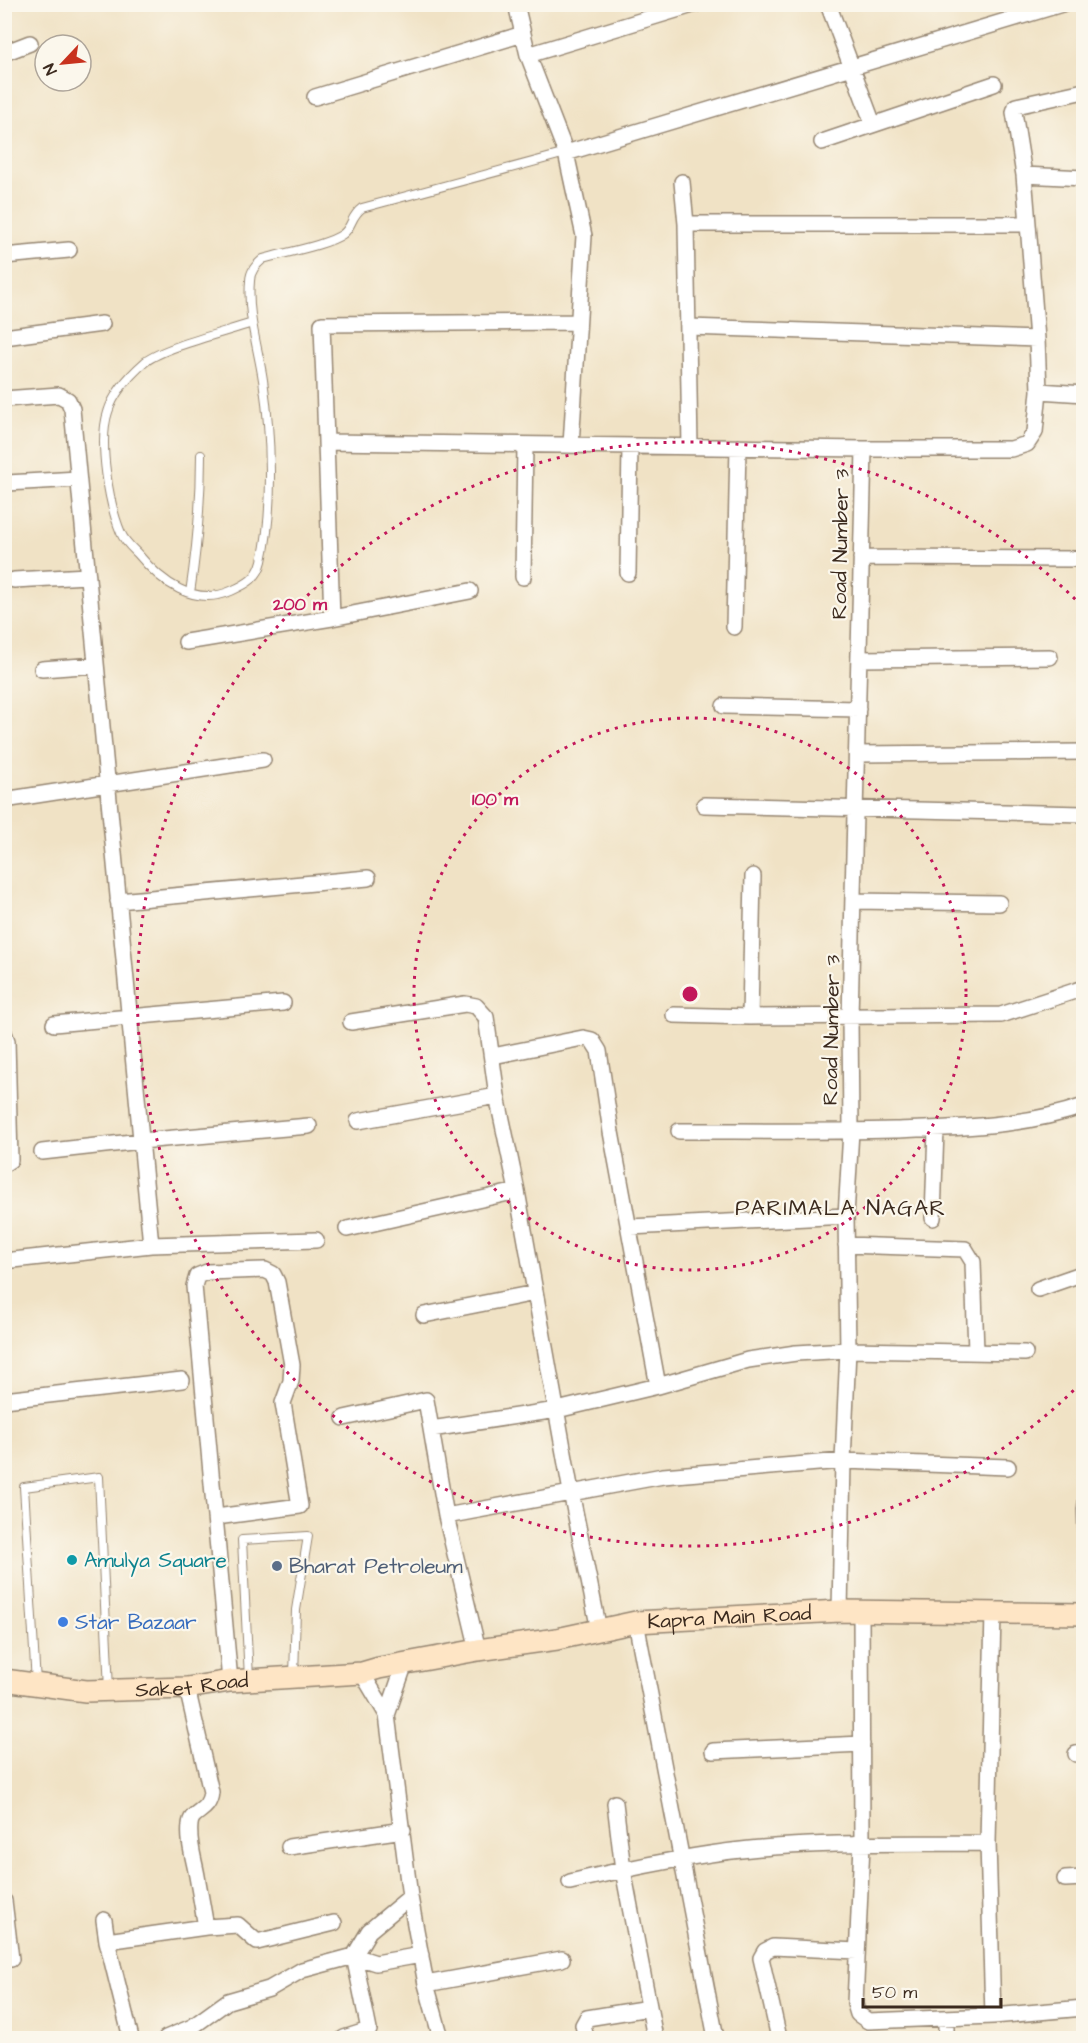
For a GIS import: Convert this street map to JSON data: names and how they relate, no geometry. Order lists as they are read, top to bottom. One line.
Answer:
{"streets":{"street":["Road Number 3","Kapra Main Road","Saket Road"]},"crossings":[["Road Number 3","Kapra Main Road"],["Kapra Main Road","Saket Road"]],"districts":["PARIMALA NAGAR"],"places":["Amulya Square","Bharat Petroleum","Star Bazaar"],"scale_bar":"50 m","north":"bottom left","rings":["200 m","100 m"]}
